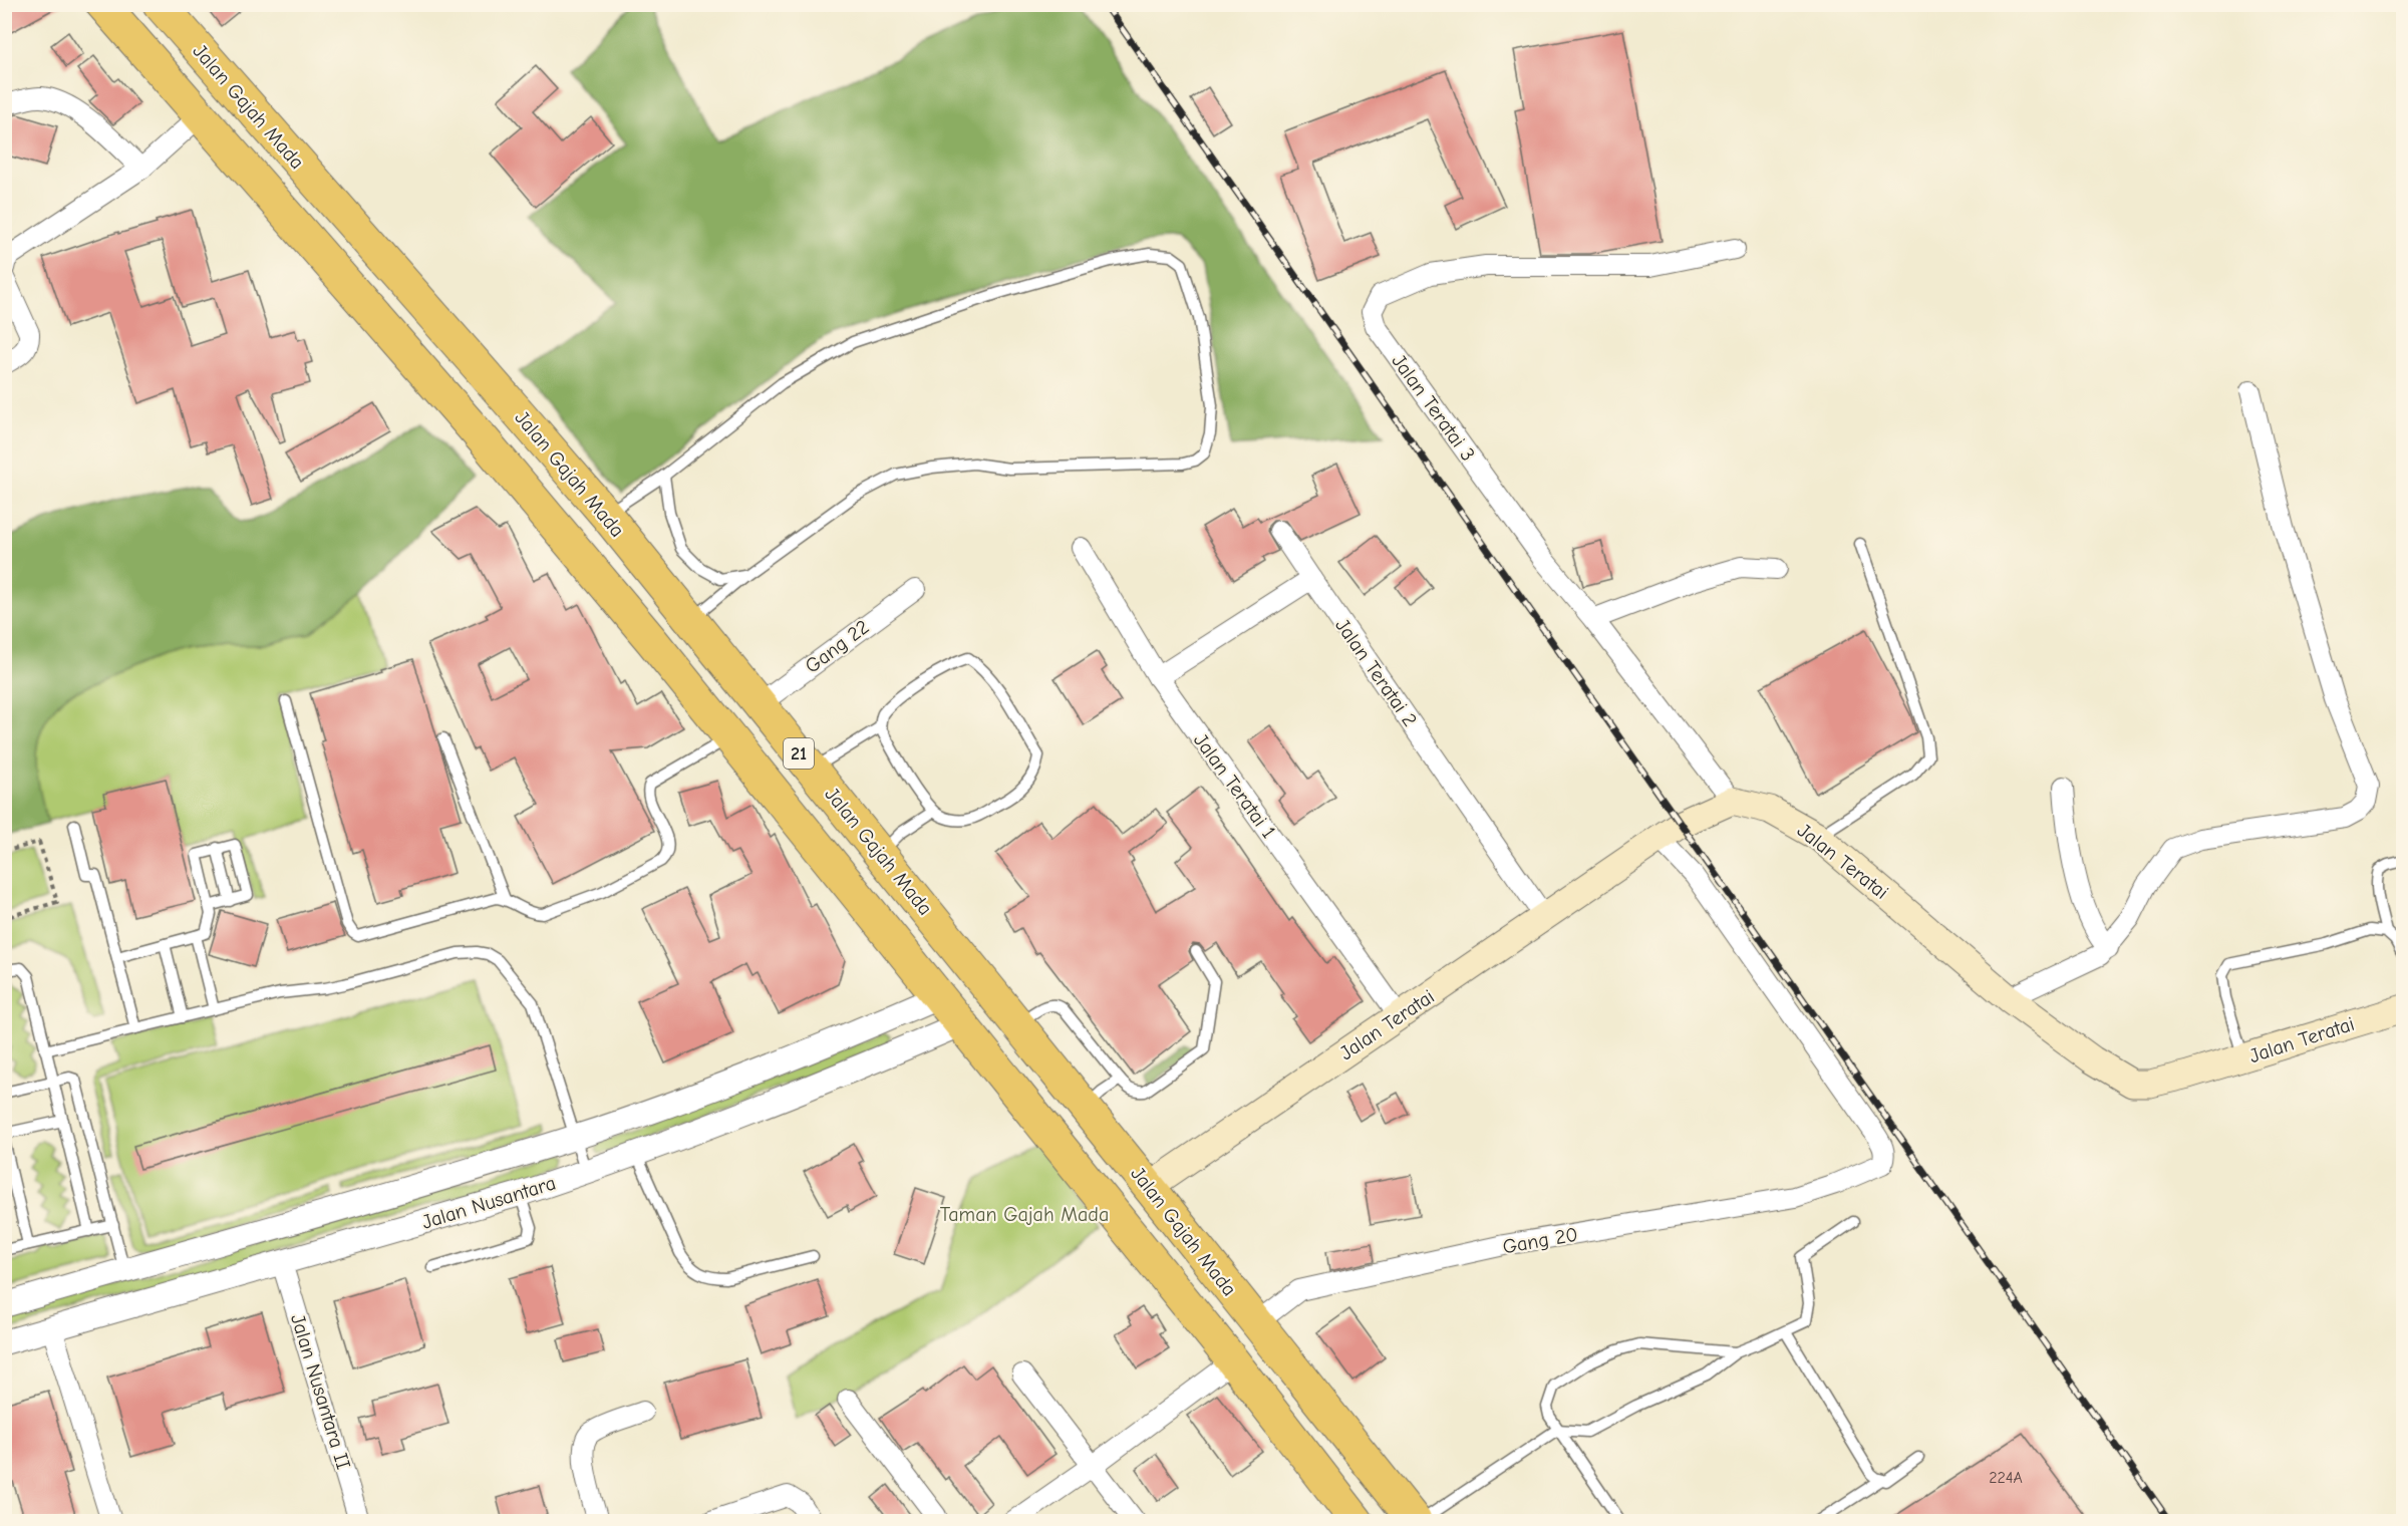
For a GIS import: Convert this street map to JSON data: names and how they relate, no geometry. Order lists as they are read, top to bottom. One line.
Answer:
{"streets":{"highway":["Jalan Gajah Mada","21"],"main road":["Jalan Teratai"],"street":["Jalan Teratai 3","Gang 22","Jalan Teratai 2","Jalan Teratai 1","Jalan Nusantara","Gang 20","Jalan Nusantara II"]},"crossings":[["Jalan Gajah Mada","Gang 22"],["Jalan Gajah Mada","Jalan Teratai"],["Jalan Gajah Mada","Gang 20"],["Jalan Teratai 3","Jalan Teratai"],["Jalan Teratai 2","Jalan Teratai"],["21","Jalan Nusantara"],["Jalan Teratai 1","Jalan Teratai"],["Jalan Teratai","Gang 20"],["Jalan Nusantara","Jalan Nusantara II"]],"parks":["Taman Gajah Mada"],"house_numbers":["224A"]}
